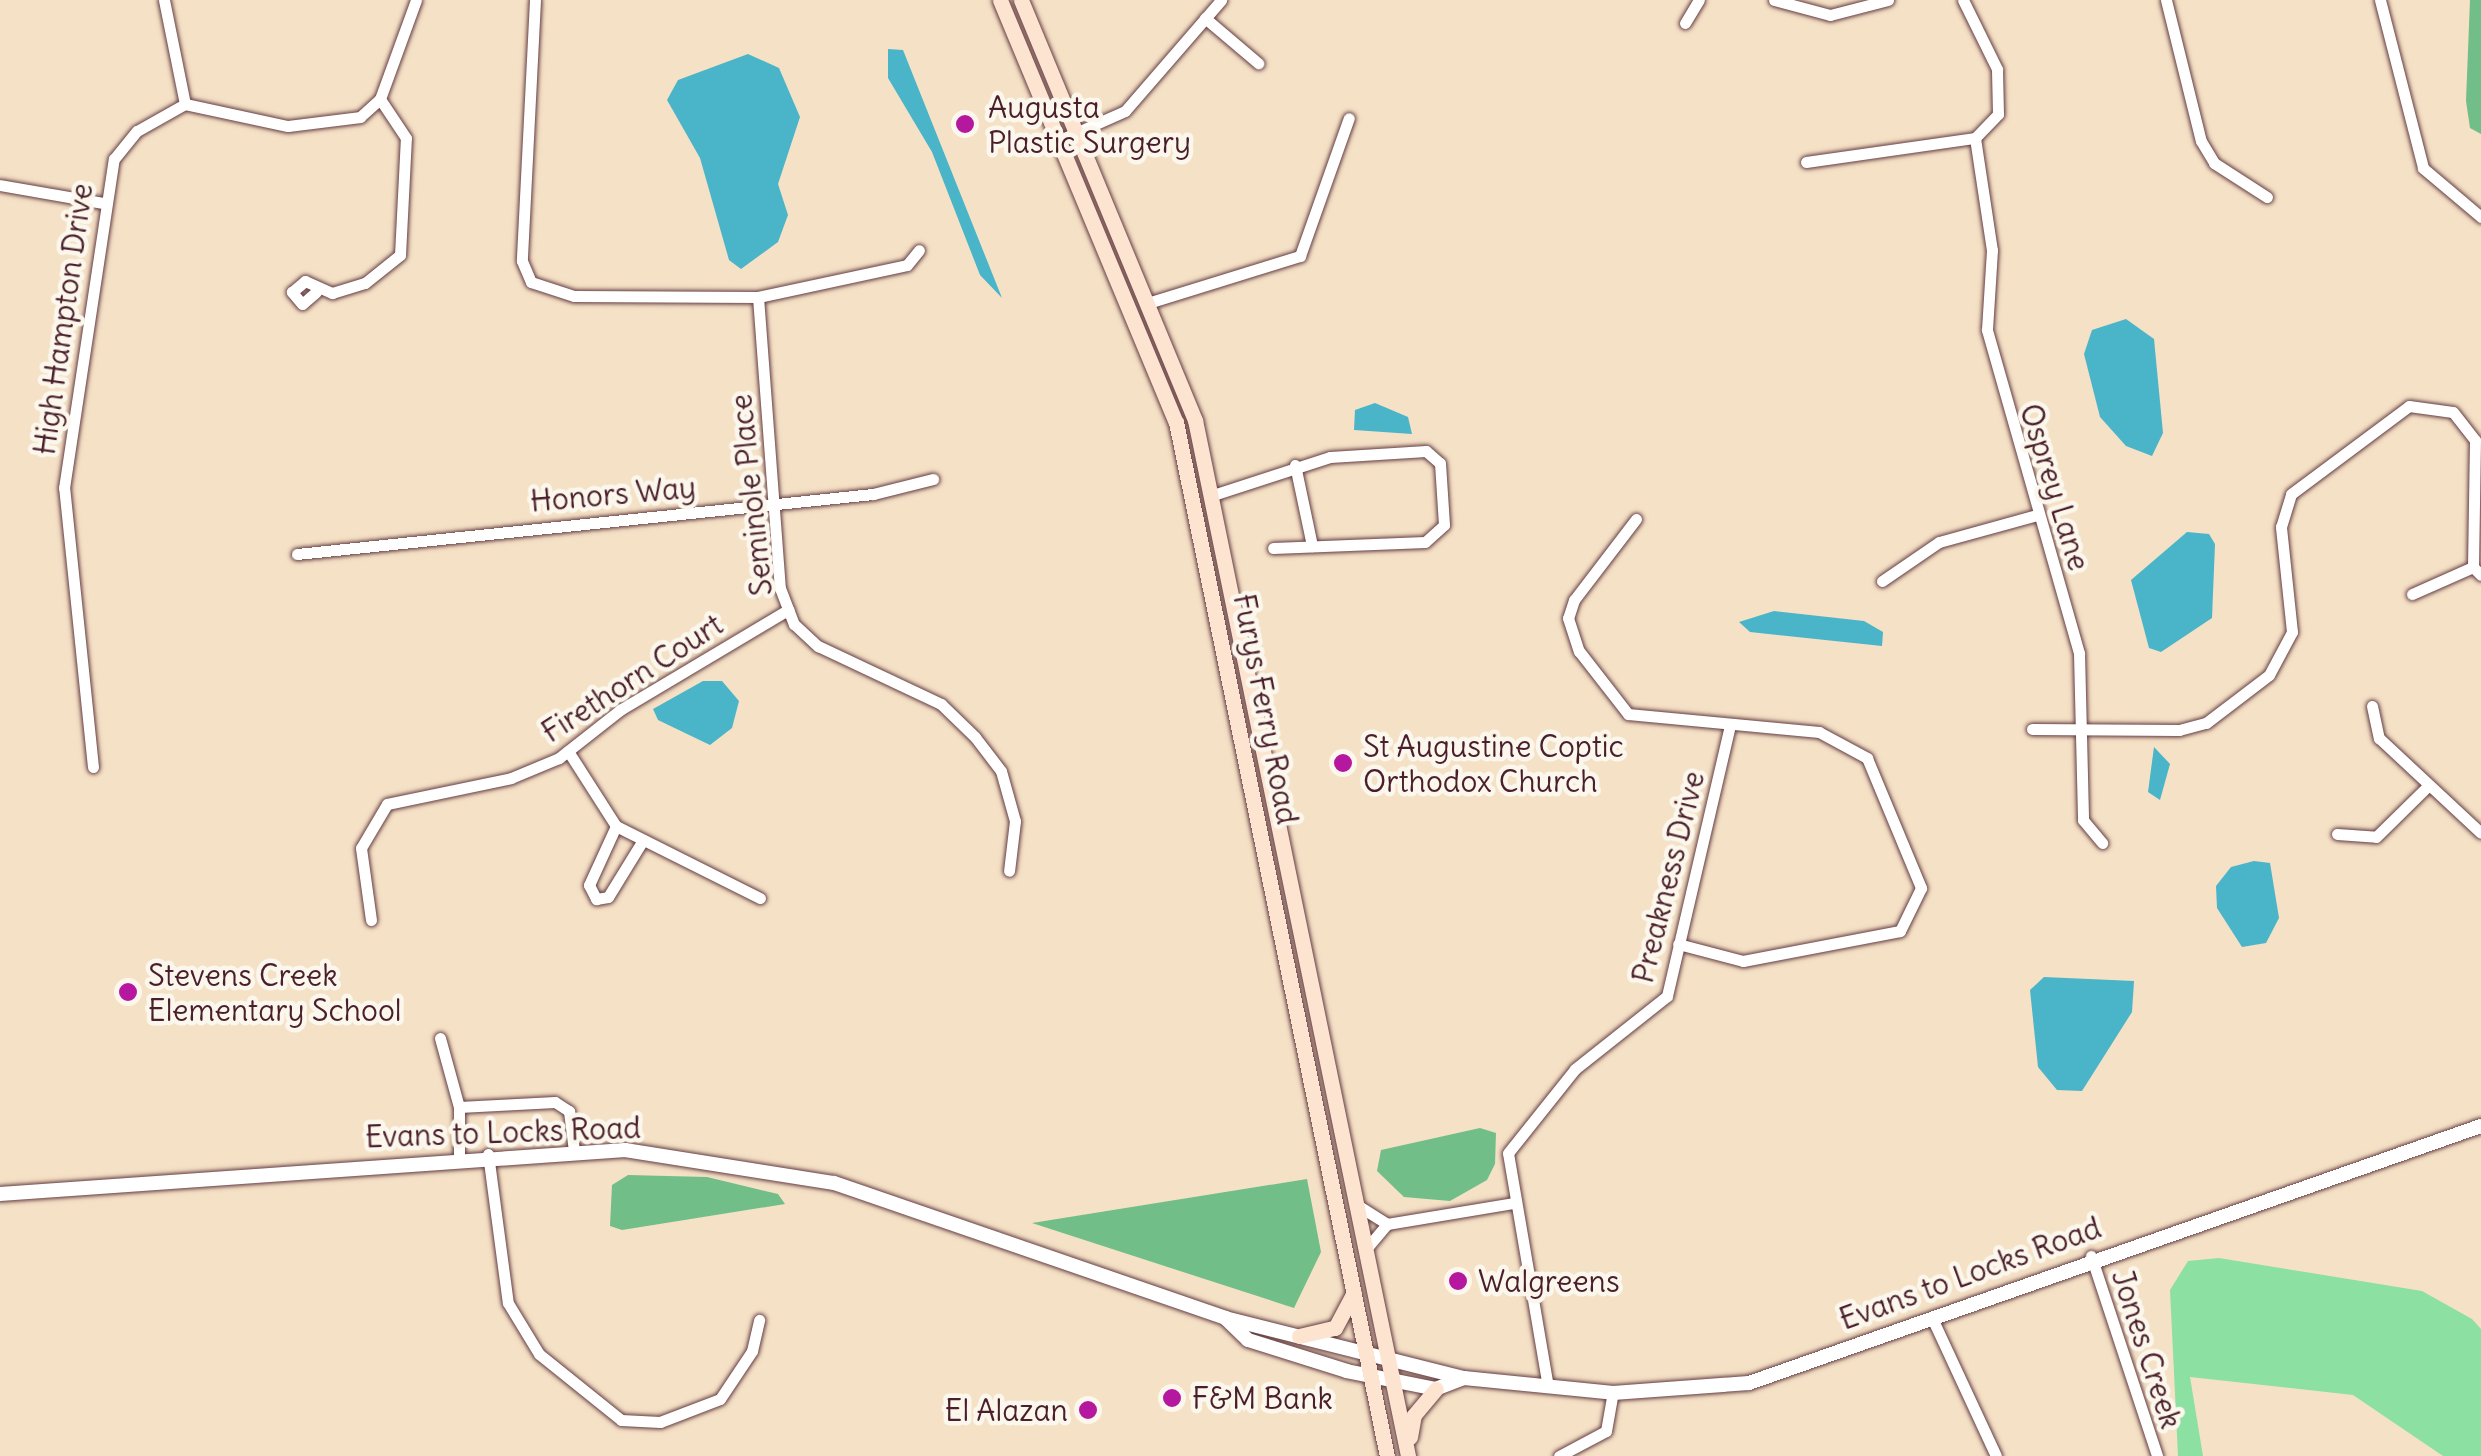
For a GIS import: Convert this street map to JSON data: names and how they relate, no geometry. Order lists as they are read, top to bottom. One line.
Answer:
{"streets":{"main road":["Furys Ferry Road"],"street":["High Hampton Drive","Osprey Lane","Honors Way","Seminole Place","Firethorn Court","Preakness Drive","Evans to Locks Road","Jones Creek"]},"crossings":[["Honors Way","Seminole Place"],["Seminole Place","Firethorn Court"],["Furys Ferry Road","Evans to Locks Road"],["Preakness Drive","Evans to Locks Road"],["Evans to Locks Road","Jones Creek"]],"places":["Augusta Plastic Surgery","St Augustine Coptic Orthodox Church","Stevens Creek Elementary School","Walgreens","F&M Bank","El Alazan"]}
